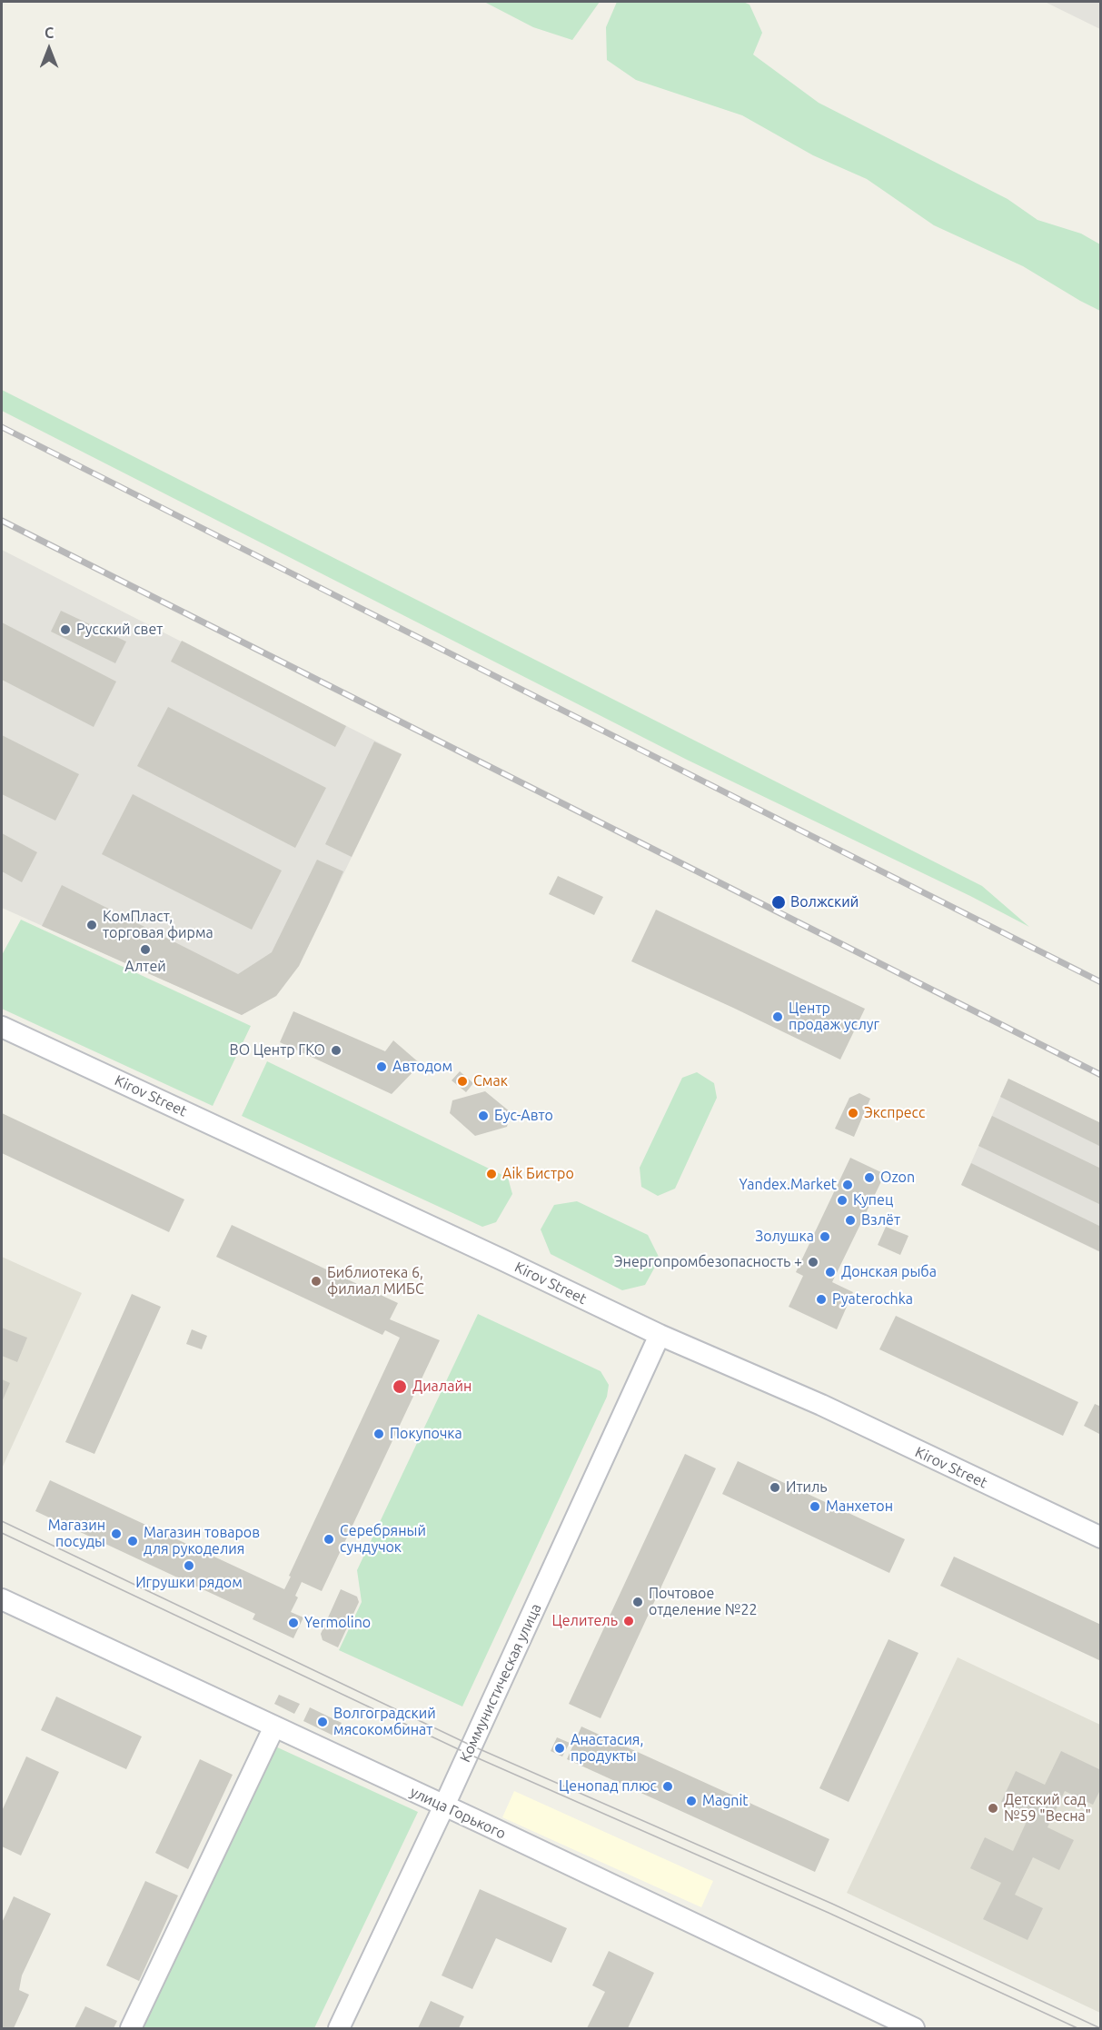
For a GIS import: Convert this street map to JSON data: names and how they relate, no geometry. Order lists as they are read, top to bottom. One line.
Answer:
{"streets":{"street":["Kirov Street","Коммунистическая улица","улица Горького"]},"crossings":[["Kirov Street","Коммунистическая улица"],["Коммунистическая улица","улица Горького"]],"places":["Русский свет","Волжский","КомПласт, торговая фирма","Алтей","Центр продаж услуг","ВО Центр ГКО","Автодом","Смак","Экспресс","Бус-Авто","Aik Бистро","Ozon","Yandex.Market","Купец","Взлёт","Золушка","Энергопромбезопасность +","Донская рыба","Библиотека 6, филиал МИБС","Pyaterochka","Диалайн","Покупочка","Итиль","Манхетон","Магазин посуды","Серебряный сундучок","Магазин товаров для рукоделия","Игрушки рядом","Почтовое отделение №22","Целитель","Yermolino","Волгоградский мясокомбинат","Анастасия, продукты","Ценопад плюс","Magnit","Детский сад №59 \"Весна\""],"north":"top"}
